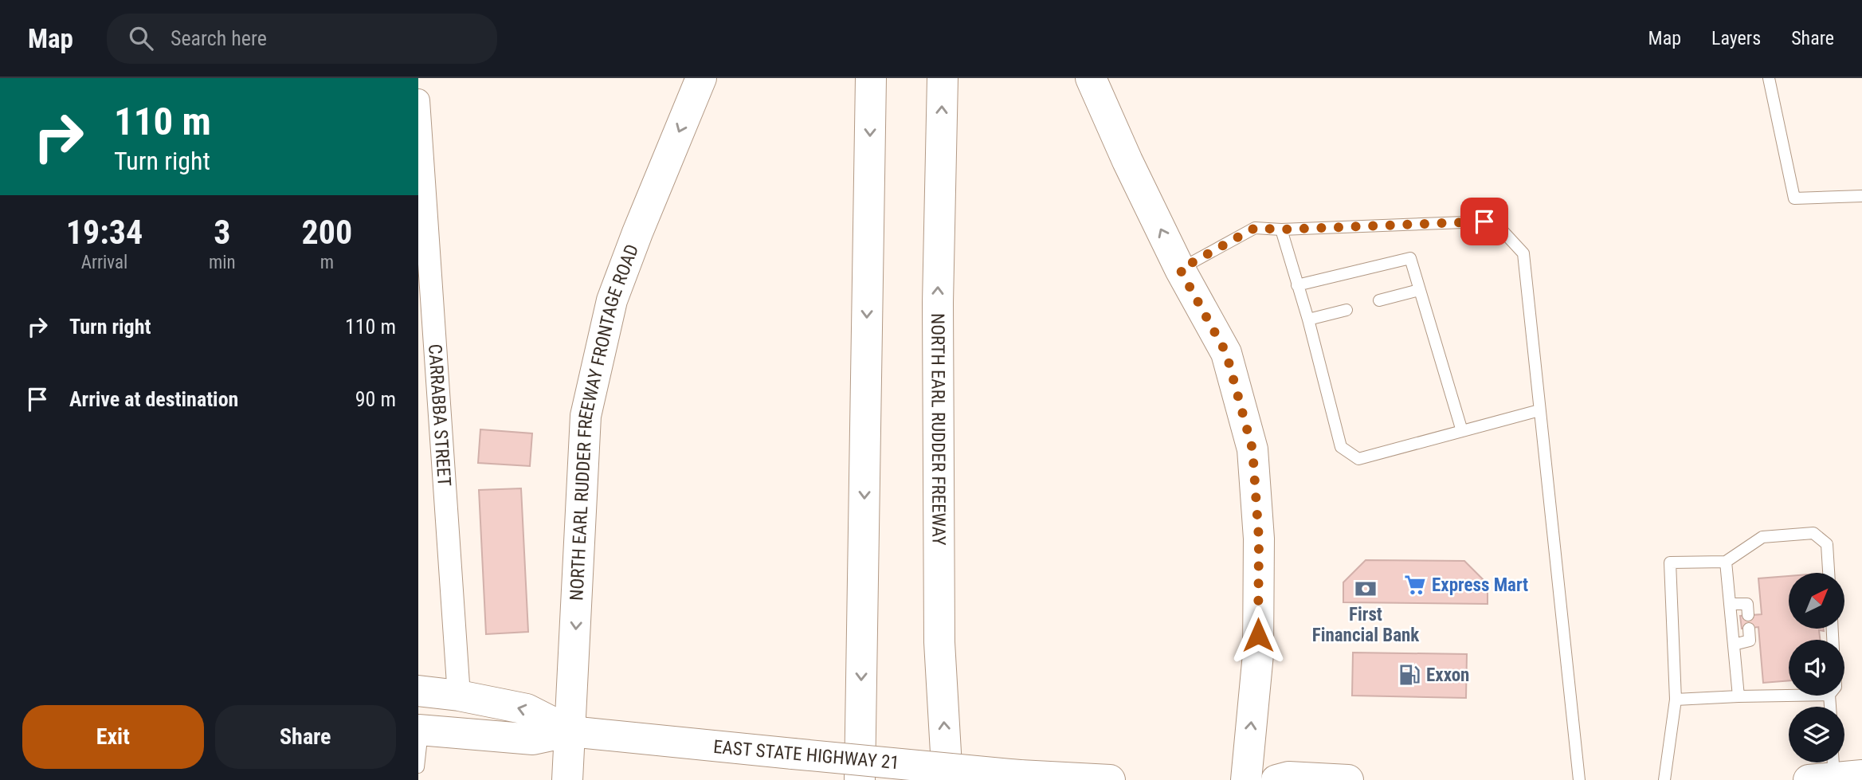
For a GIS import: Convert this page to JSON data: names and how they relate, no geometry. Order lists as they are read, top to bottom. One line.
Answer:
{"streets":{"main road":["NORTH EARL RUDDER FREEWAY FRONTAGE ROAD","NORTH EARL RUDDER FREEWAY","EAST STATE HIGHWAY 21"],"street":["CARRABBA STREET"]},"crossings":[["CARRABBA STREET","EAST STATE HIGHWAY 21"],["NORTH EARL RUDDER FREEWAY FRONTAGE ROAD","EAST STATE HIGHWAY 21"]],"places":{"supermarket":["Express Mart"],"bank":["First Financial Bank"],"fuel station":["Exxon"]},"north":"top right","page":{"header":"Map","search":"Search here","nav":["Map","Layers","Share"],"turn":["110 m","Turn right"],"eta":["19:34","Arrival","3","min","200","m"],"list":[{"name":"Turn right","value":"110 m"},{"name":"Arrive at destination","value":"90 m"}],"buttons":["Exit","Share"]}}
